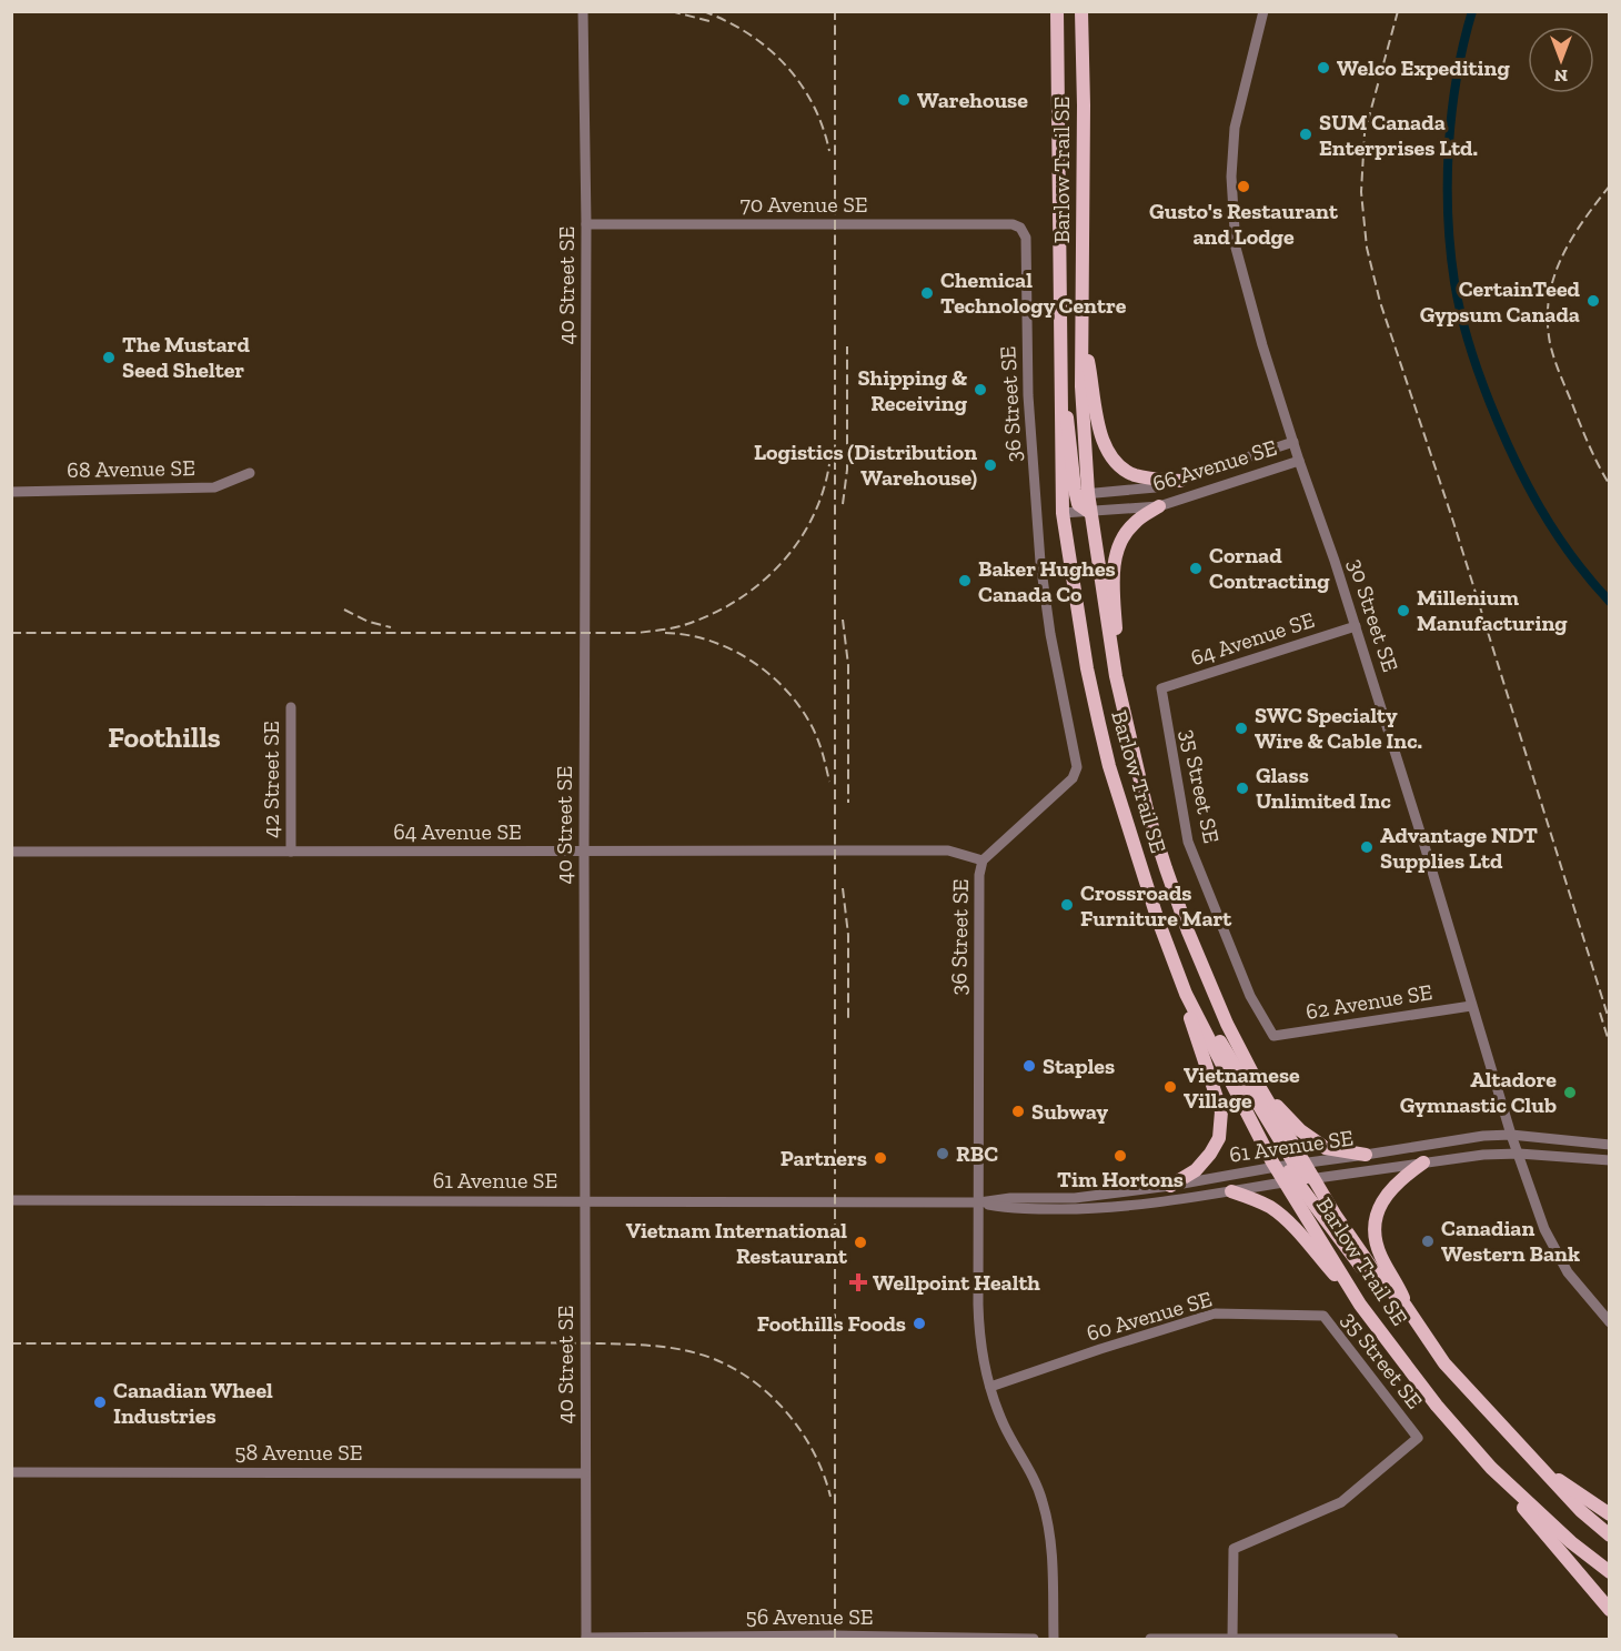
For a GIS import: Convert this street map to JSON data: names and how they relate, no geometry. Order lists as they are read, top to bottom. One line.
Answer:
{"streets":{"main road":["Barlow Trail SE"],"street":["70 Avenue SE","40 Street SE","36 Street SE","66 Avenue SE","68 Avenue SE","30 Street SE","64 Avenue SE","42 Street SE","35 Street SE","62 Avenue SE","61 Avenue SE","60 Avenue SE","58 Avenue SE","56 Avenue SE"]},"crossings":[["Barlow Trail SE","66 Avenue SE"],["Barlow Trail SE","61 Avenue SE"],["70 Avenue SE","40 Street SE"],["70 Avenue SE","36 Street SE"],["40 Street SE","64 Avenue SE"],["40 Street SE","61 Avenue SE"],["40 Street SE","58 Avenue SE"],["40 Street SE","56 Avenue SE"],["36 Street SE","64 Avenue SE"],["36 Street SE","61 Avenue SE"],["36 Street SE","60 Avenue SE"],["66 Avenue SE","30 Street SE"],["30 Street SE","64 Avenue SE"],["30 Street SE","62 Avenue SE"],["30 Street SE","61 Avenue SE"],["64 Avenue SE","42 Street SE"],["64 Avenue SE","35 Street SE"],["35 Street SE","62 Avenue SE"],["35 Street SE","60 Avenue SE"]],"districts":["Foothills"],"places":{"other":["Welco Expediting","Warehouse","SUM Canada Enterprises Ltd.","Gusto's Restaurant and Lodge","Chemical Technology Centre","CertainTeed Gypsum Canada","The Mustard Seed Shelter","Shipping & Receiving","Logistics (Distribution Warehouse)","Cornad Contracting","Baker Hughes Canada Co","Millenium Manufacturing","SWC Specialty Wire & Cable Inc.","Glass Unlimited Inc","Advantage NDT Supplies Ltd","Crossroads Furniture Mart","Staples","Vietnamese Village","Altadore Gymnastic Club","Subway","RBC","Tim Hortons","Partners","Canadian Western Bank","Vietnam International Restaurant","Foothills Foods","Canadian Wheel Industries"],"health":["Wellpoint Health"]},"north":"bottom"}
